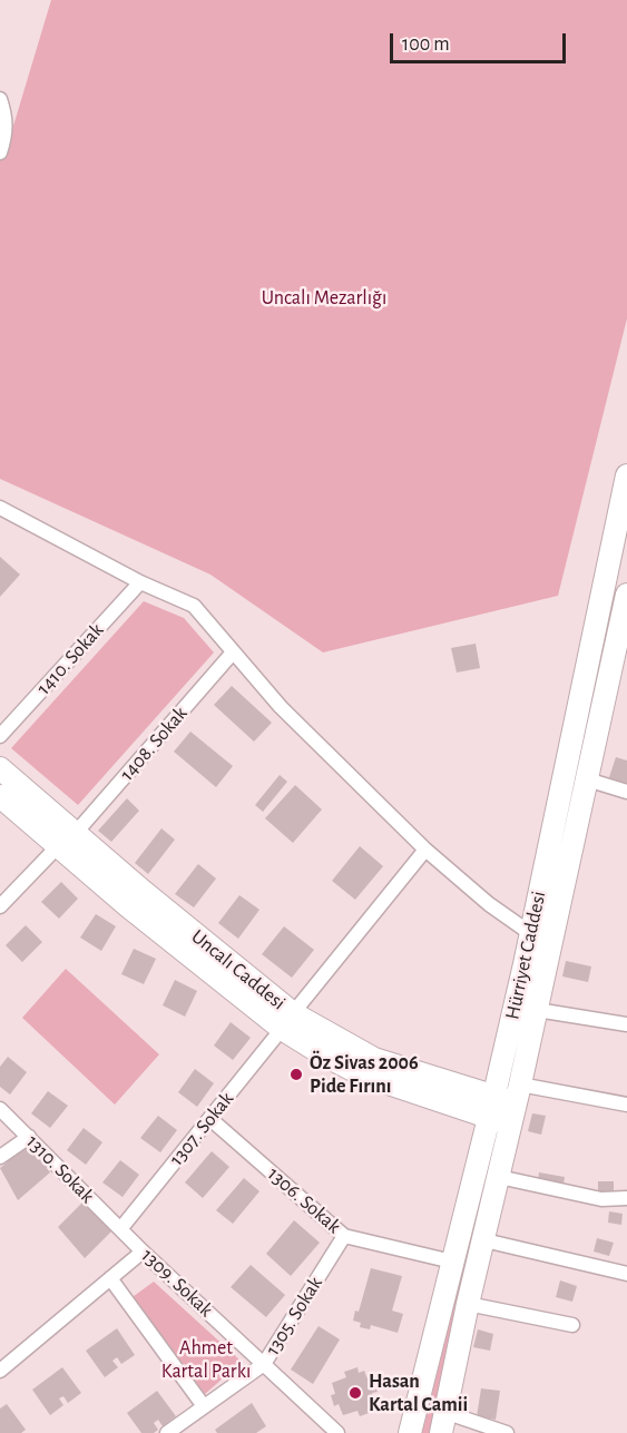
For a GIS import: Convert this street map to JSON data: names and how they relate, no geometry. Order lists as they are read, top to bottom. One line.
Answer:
{"streets":{"main road":["Hürriyet Caddesi","Uncalı Caddesi"],"street":["1410. Sokak","1408. Sokak","1307. Sokak","1310. Sokak","1306. Sokak","1309. Sokak","1305. Sokak"]},"crossings":[["1408. Sokak","Uncalı Caddesi"],["Hürriyet Caddesi","Uncalı Caddesi"],["Hürriyet Caddesi","1306. Sokak"],["Uncalı Caddesi","1307. Sokak"],["1307. Sokak","1310. Sokak"],["1307. Sokak","1306. Sokak"],["1307. Sokak","1309. Sokak"],["1310. Sokak","1309. Sokak"],["1306. Sokak","1305. Sokak"],["1309. Sokak","1305. Sokak"]],"parks":["Uncalı Mezarlığı","Ahmet Kartal Parkı"],"places":["Öz Sivas 2006 Pide Fırını","Hasan Kartal Camii"],"scale_bar":"100 m"}
